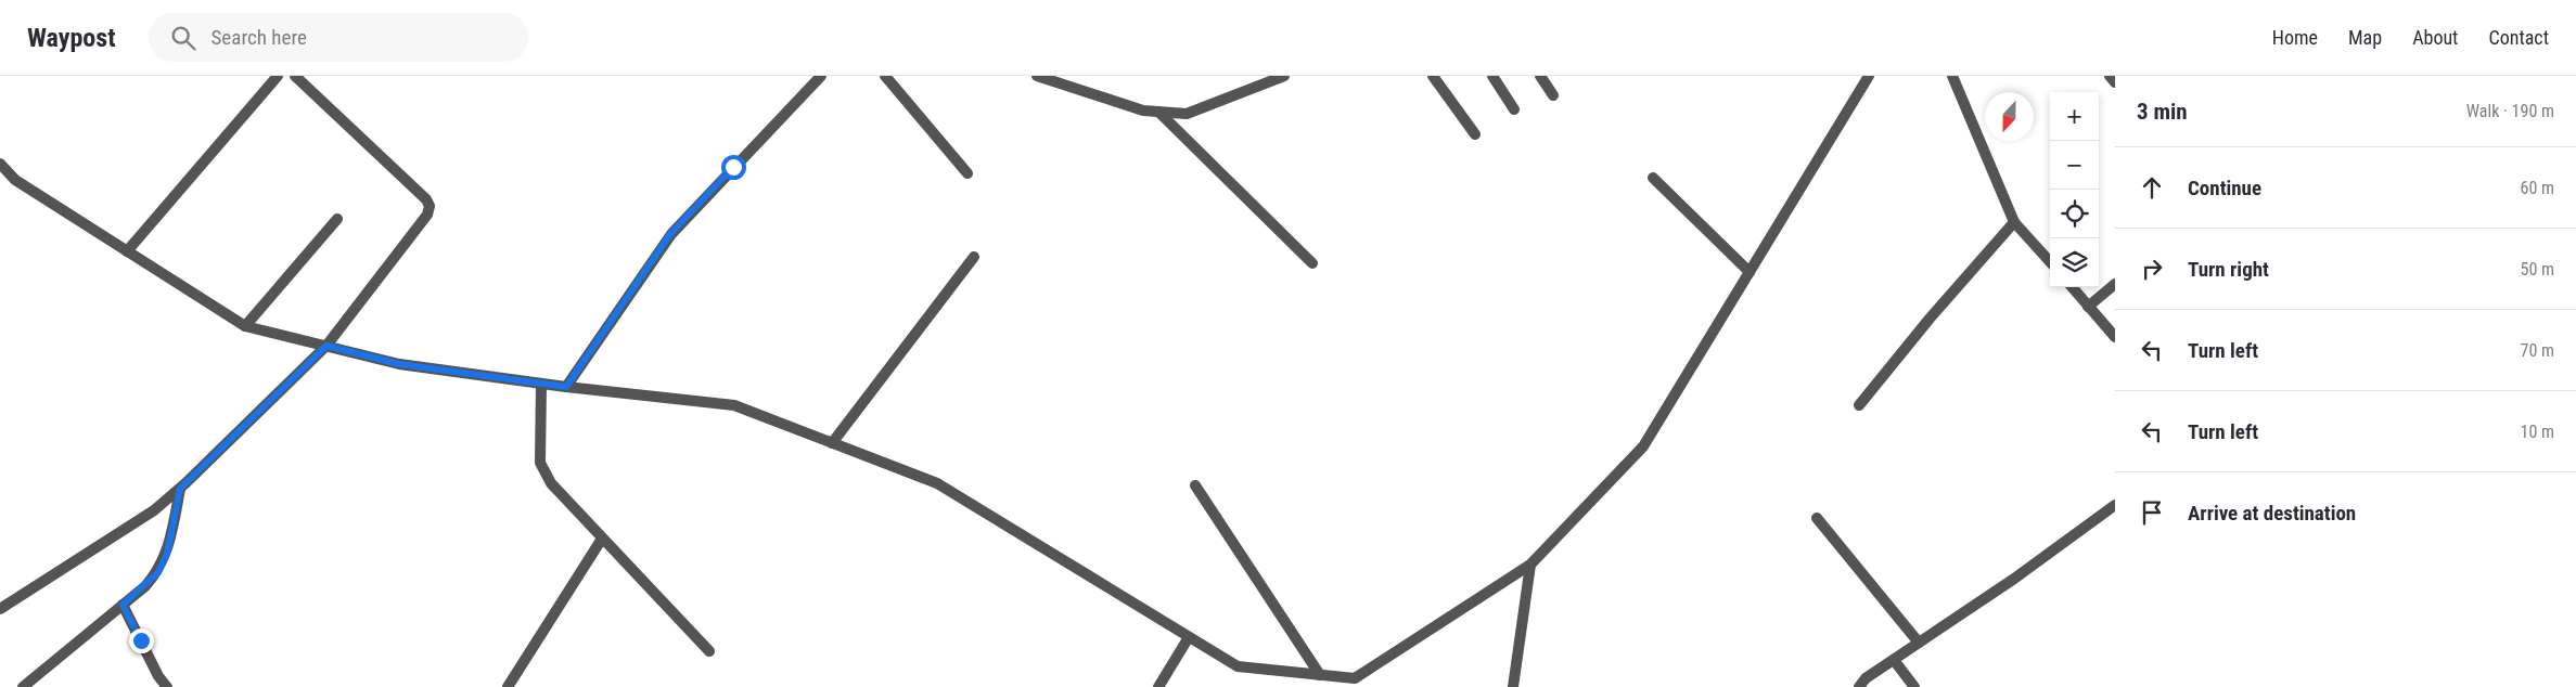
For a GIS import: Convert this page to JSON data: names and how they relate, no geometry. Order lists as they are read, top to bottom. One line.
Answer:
{"north":"bottom","page":{"header":"Waypost","search":"Search here","nav":["Home","Map","About","Contact"],"heading":["3 min","Walk · 190 m"],"map_buttons":["+","−"],"list":[["Continue","60 m"],["Turn right","50 m"],["Turn left","70 m"],["Turn left","10 m"],"Arrive at destination"]}}
